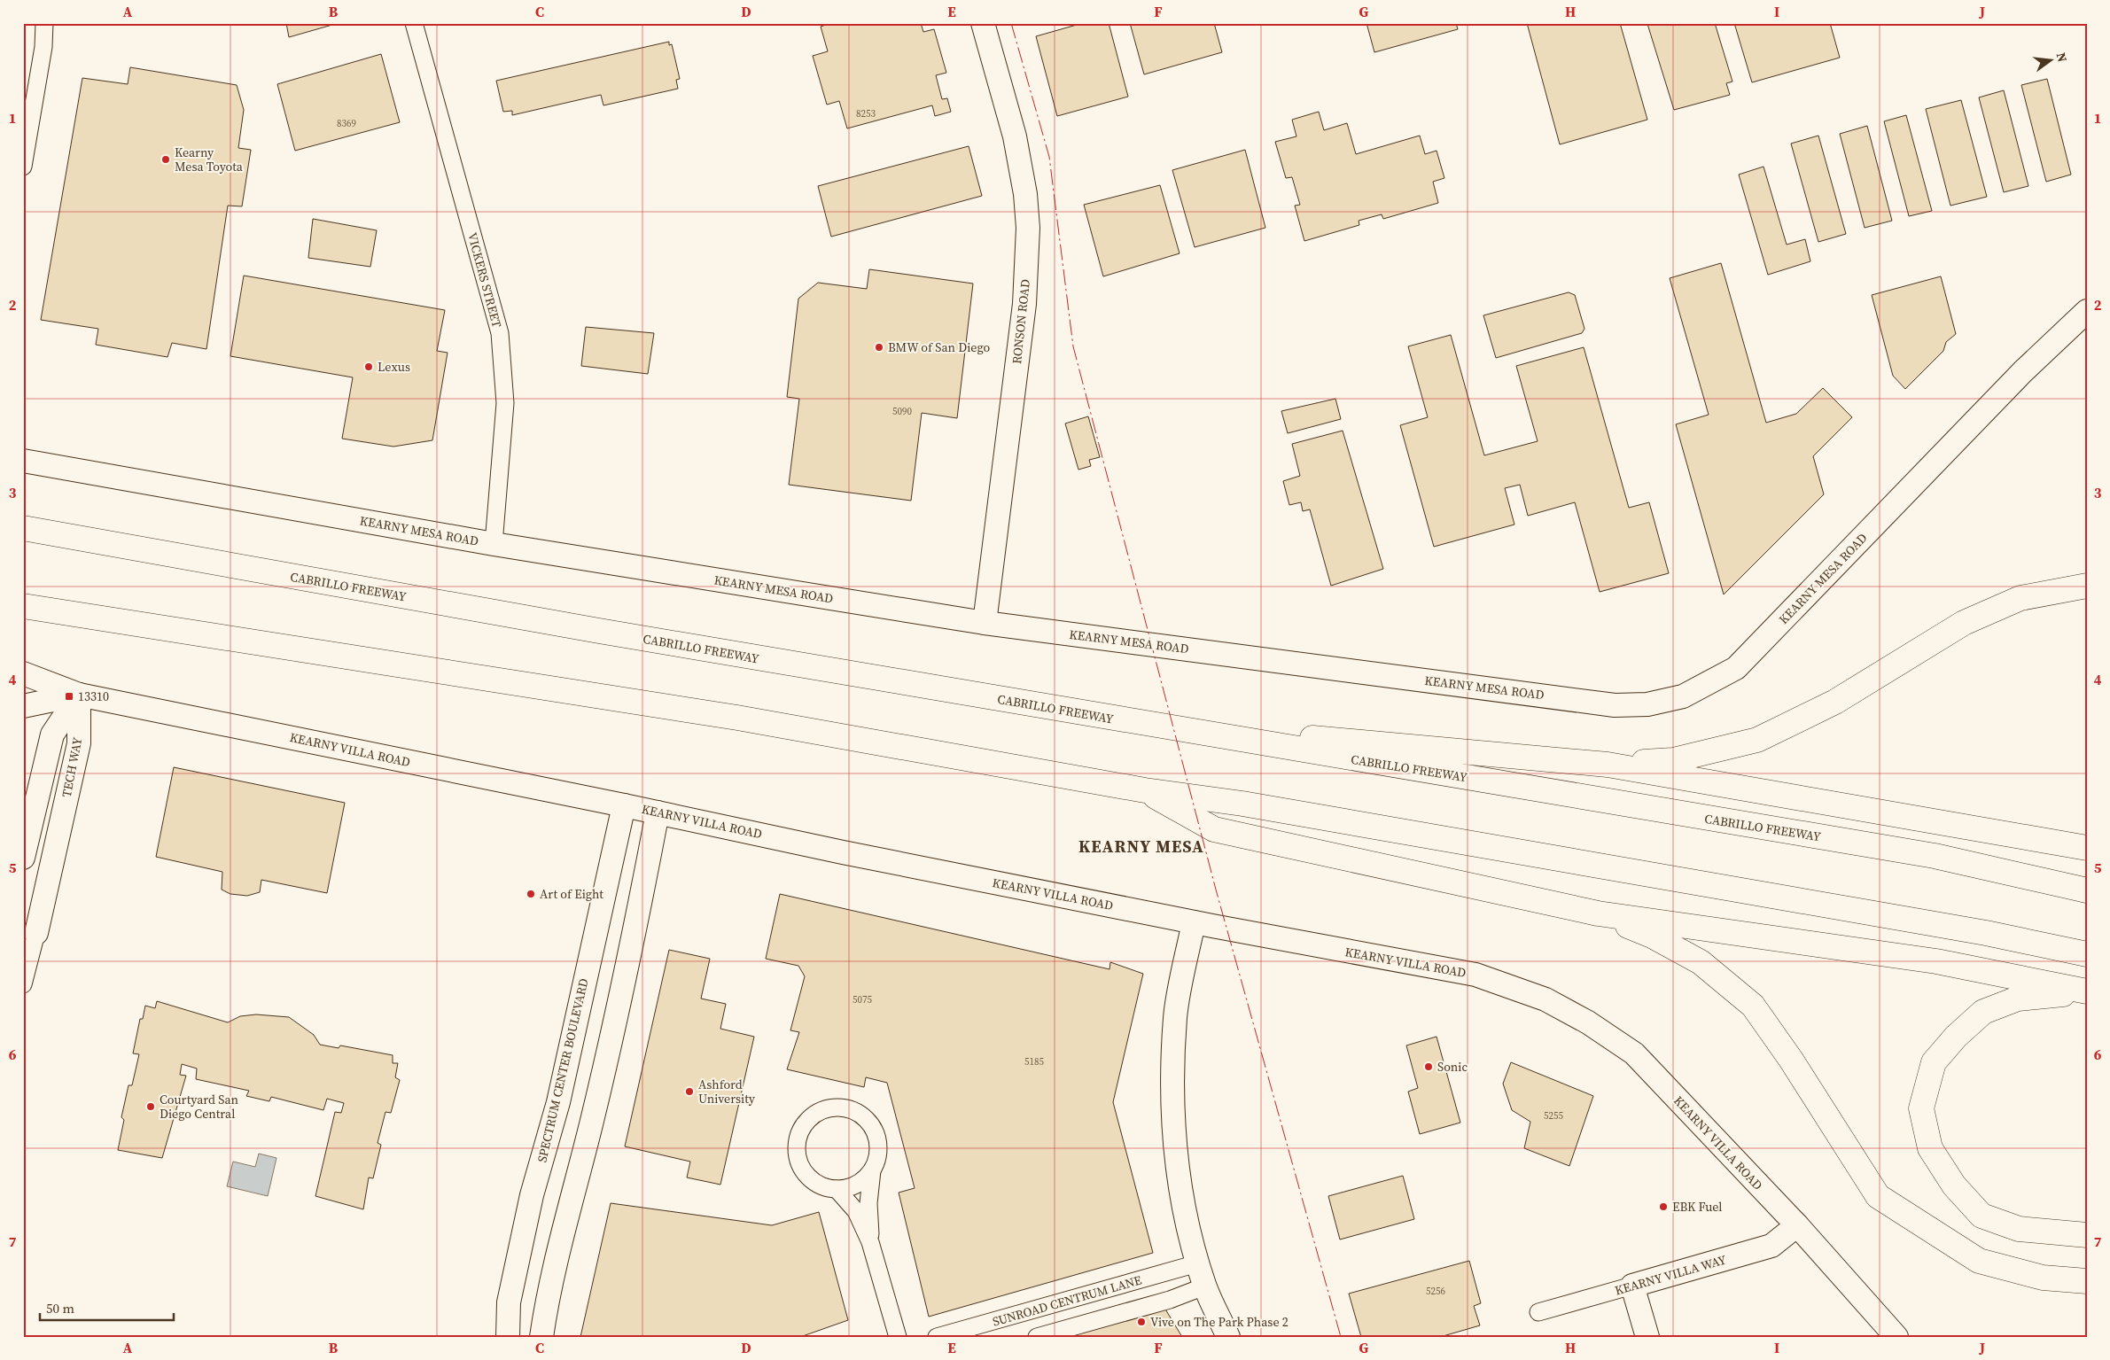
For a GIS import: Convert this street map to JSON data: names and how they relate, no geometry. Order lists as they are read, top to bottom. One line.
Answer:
{"streets":{"highway":["CABRILLO FREEWAY"],"street":["VICKERS STREET","RONSON ROAD","KEARNY MESA ROAD","KEARNY VILLA ROAD","TECH WAY","SPECTRUM CENTER BOULEVARD","KEARNY VILLA WAY","SUNROAD CENTRUM LANE"]},"crossings":[["VICKERS STREET","KEARNY MESA ROAD"],["RONSON ROAD","KEARNY MESA ROAD"],["KEARNY VILLA ROAD","TECH WAY"],["KEARNY VILLA ROAD","SPECTRUM CENTER BOULEVARD"],["KEARNY VILLA ROAD","KEARNY VILLA WAY"]],"districts":["KEARNY MESA"],"places":{"other":["Kearny Mesa Toyota","BMW of San Diego","Lexus","Art of Eight","Sonic","Ashford University","Courtyard San Diego Central","EBK Fuel","Vive on The Park Phase 2"],"transit":["13310"]},"house_numbers":["8253","8369","5090","5075","5185","5255","5256"],"scale_bar":"50 m","north":"right","grid":{"columns":["A","B","C","D","E","F","G","H","I","J"],"rows":["1","2","3","4","5","6","7"]}}
